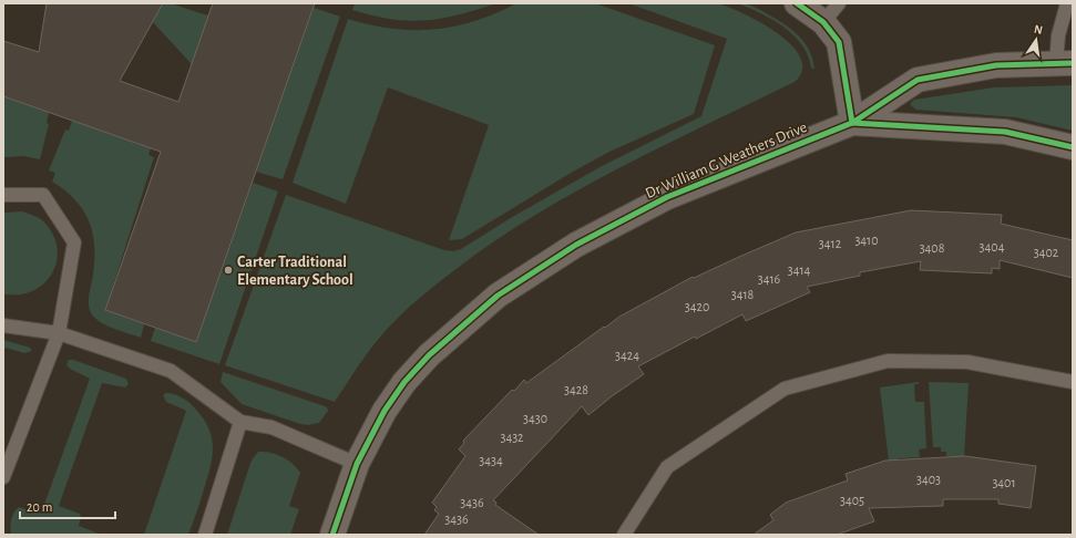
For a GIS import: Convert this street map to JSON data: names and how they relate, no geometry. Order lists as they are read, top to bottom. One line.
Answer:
{"streets":{"street":["Dr William G Weathers Drive"]},"places":["Carter Traditional Elementary School"],"house_numbers":["3410","3412","3404","3408","3402","3414","3416","3418","3420","3424","3428","3430","3432","3434","3403","3401","3405","3436","3436"],"scale_bar":"20 m","north":"top"}
